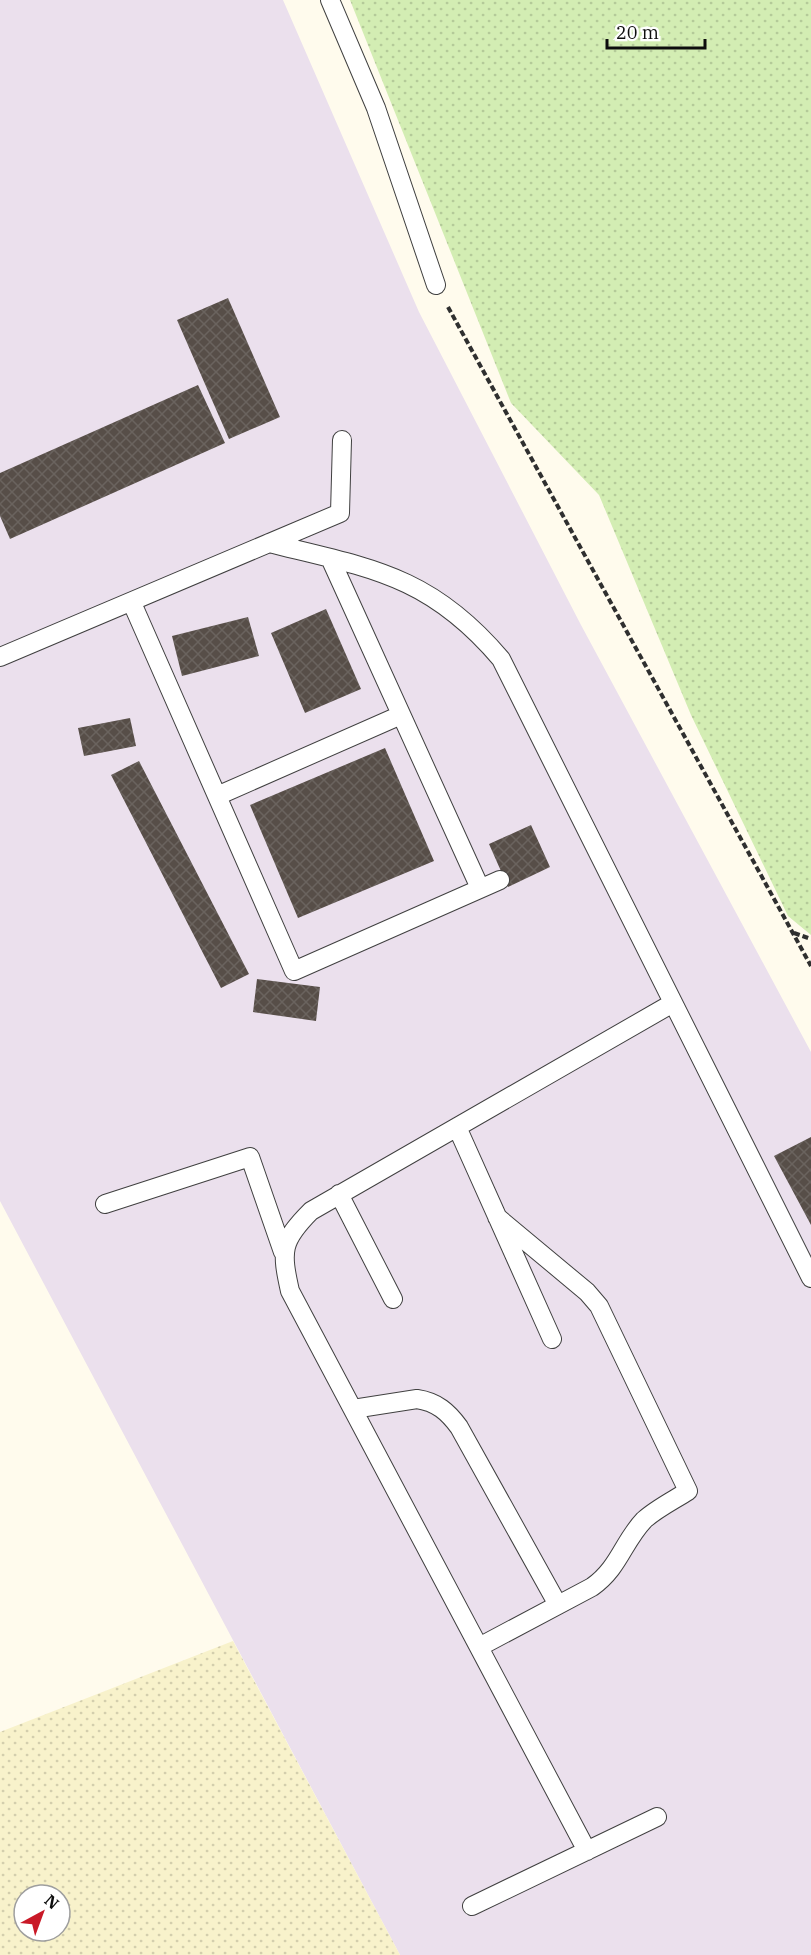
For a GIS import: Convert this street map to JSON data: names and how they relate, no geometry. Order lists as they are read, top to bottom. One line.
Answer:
{"scale_bar":"20 m","north":"top right"}
